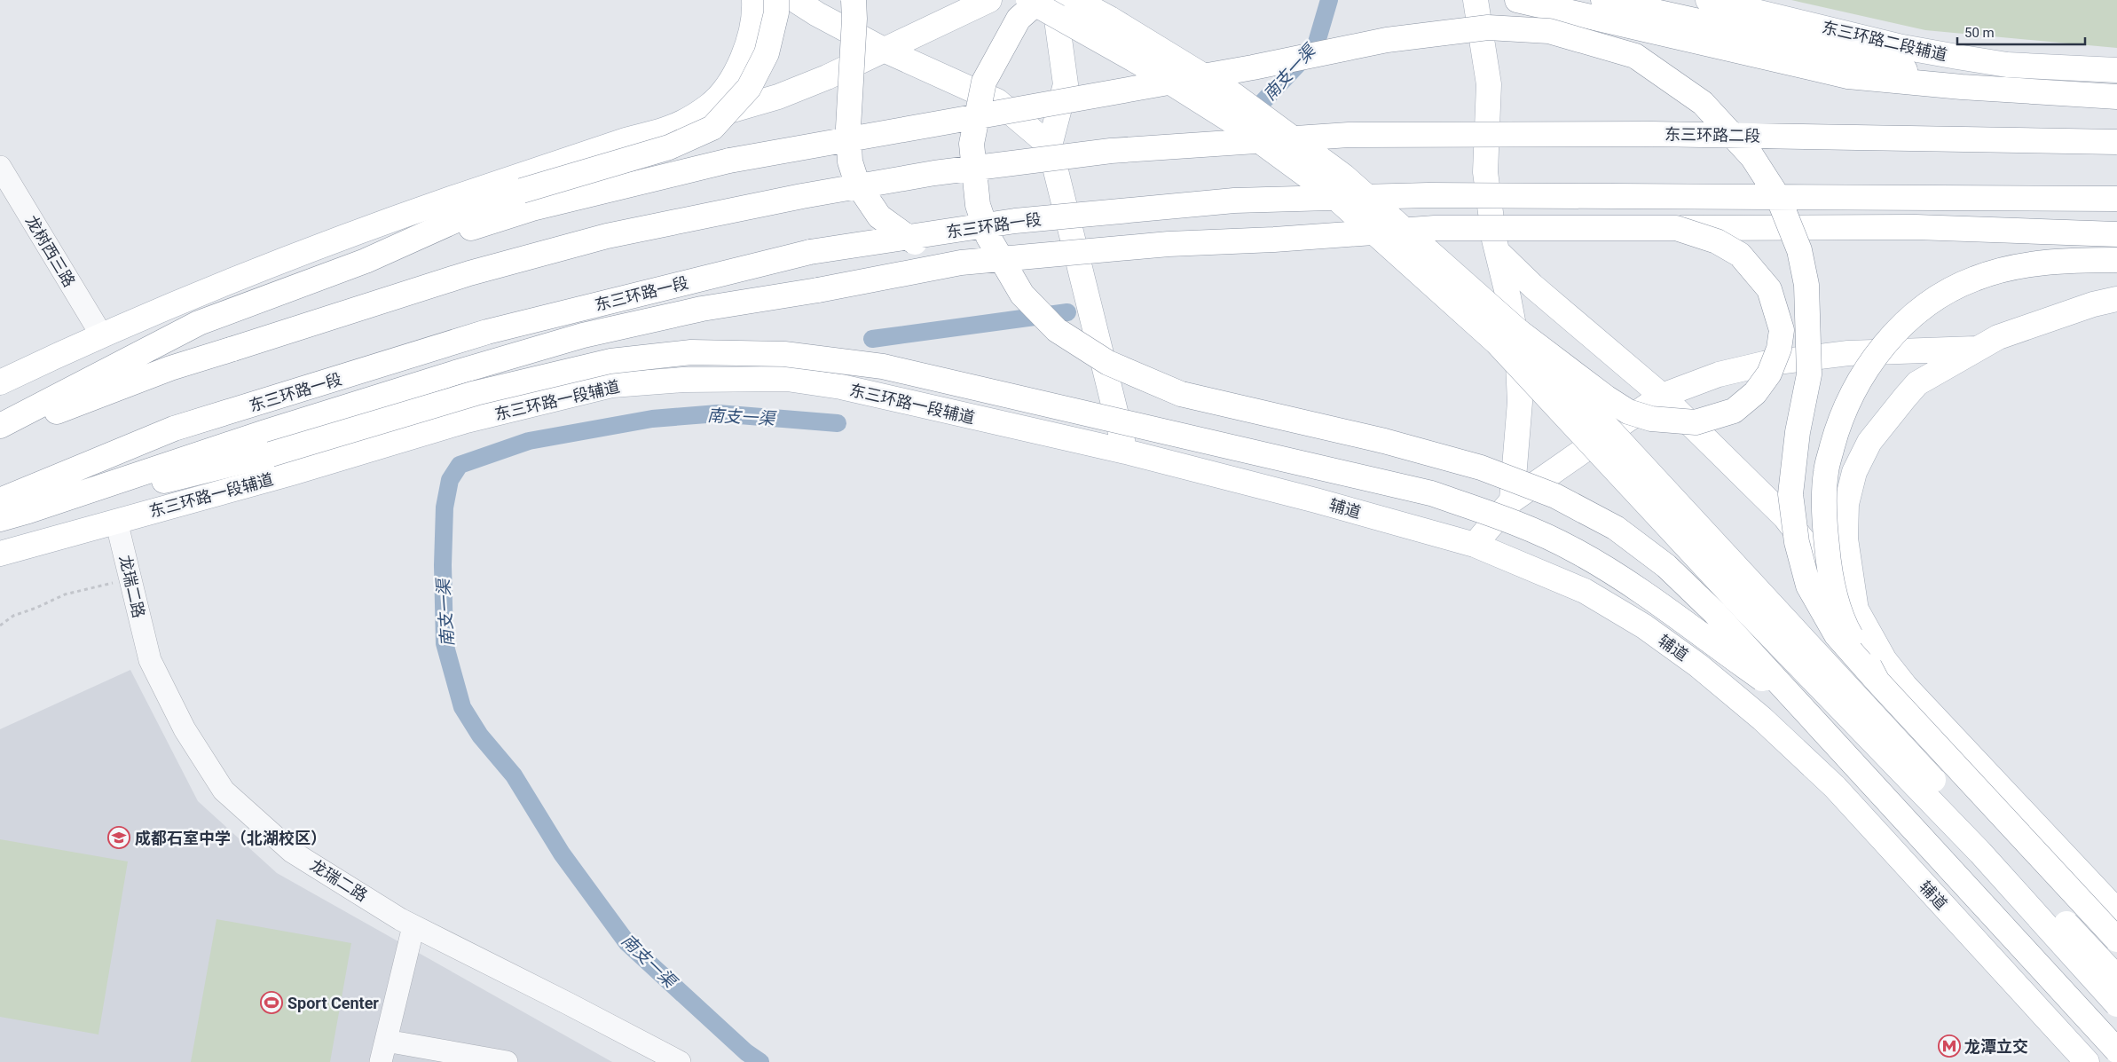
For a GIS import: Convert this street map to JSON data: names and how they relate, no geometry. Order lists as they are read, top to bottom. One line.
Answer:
{"streets":{"main road":["东三环路二段辅道","东三环路二段","东三环路一段","东三环路一段辅道","辅道"],"street":["龙树西三路","龙瑞二路"]},"crossings":[["东三环路一段辅道","辅道"],["东三环路一段辅道","龙瑞二路"]],"water":["南支一渠"],"places":{"school or university":["成都石室中学（北湖校区）"],"sports":["Sport Center"],"metro station":["龙潭立交"]},"scale_bar":"50 m"}
